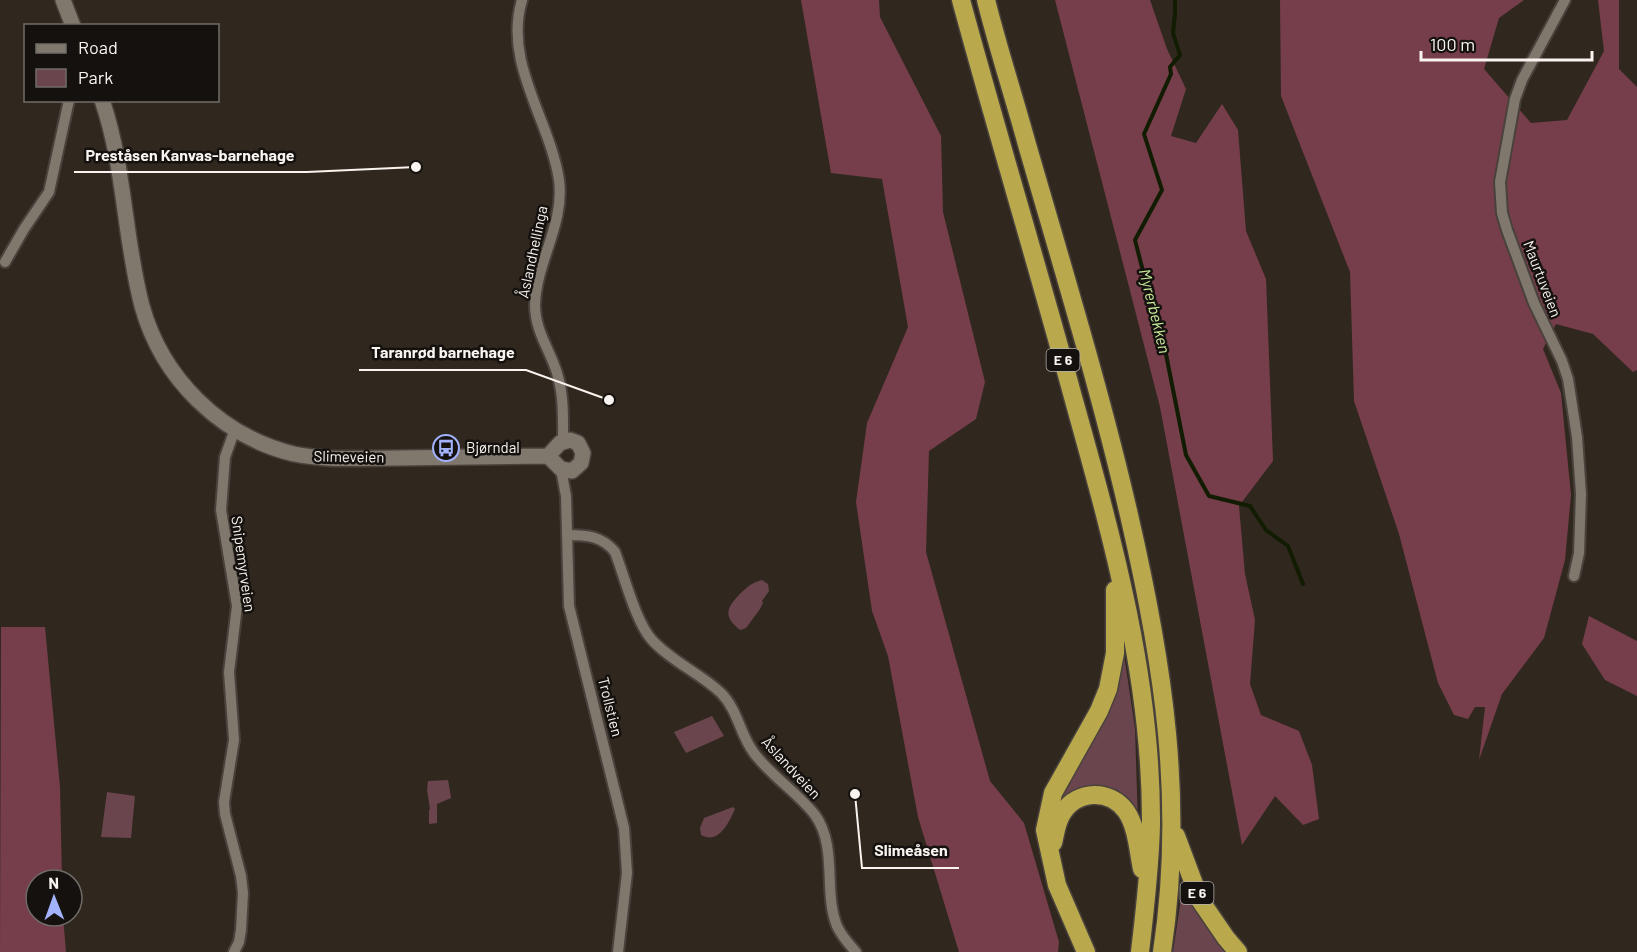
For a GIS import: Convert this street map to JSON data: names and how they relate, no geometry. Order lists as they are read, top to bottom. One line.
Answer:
{"streets":{"highway":["E 6"],"street":["Åslandhellinga","Maurtuveien","Slimeveien","Snipemyrveien","Trollstien","Åslandveien"]},"crossings":[["Åslandhellinga","Slimeveien"],["Åslandhellinga","Trollstien"],["Slimeveien","Snipemyrveien"],["Slimeveien","Trollstien"],["Trollstien","Åslandveien"]],"water":["Myrerbekken"],"places":{"other":["Preståsen Kanvas-barnehage","Taranrød barnehage","Slimeåsen"],"bus stop":["Bjørndal"]},"legend":["Road","Park"],"scale_bar":"100 m","north":"top"}
